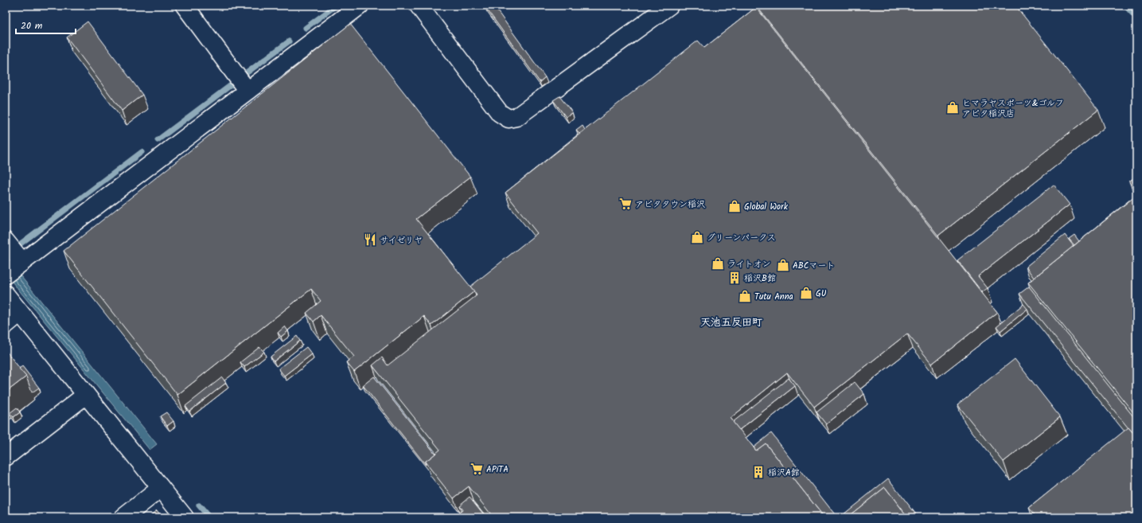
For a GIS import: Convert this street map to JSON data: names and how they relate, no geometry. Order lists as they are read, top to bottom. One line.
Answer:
{"districts":["天池五反田町"],"places":{"shop":["ヒマラヤスポーツ&ゴルフ アピタ稲沢店","Global Work","グリーンパークス","ライトオン","ABCマート","GU","Tutu Anna"],"supermarket":["アピタタウン稲沢","APiTA"],"restaurant":["サイゼリヤ"],"building":["稲沢B館","稲沢A館"]},"scale_bar":"20 m"}
